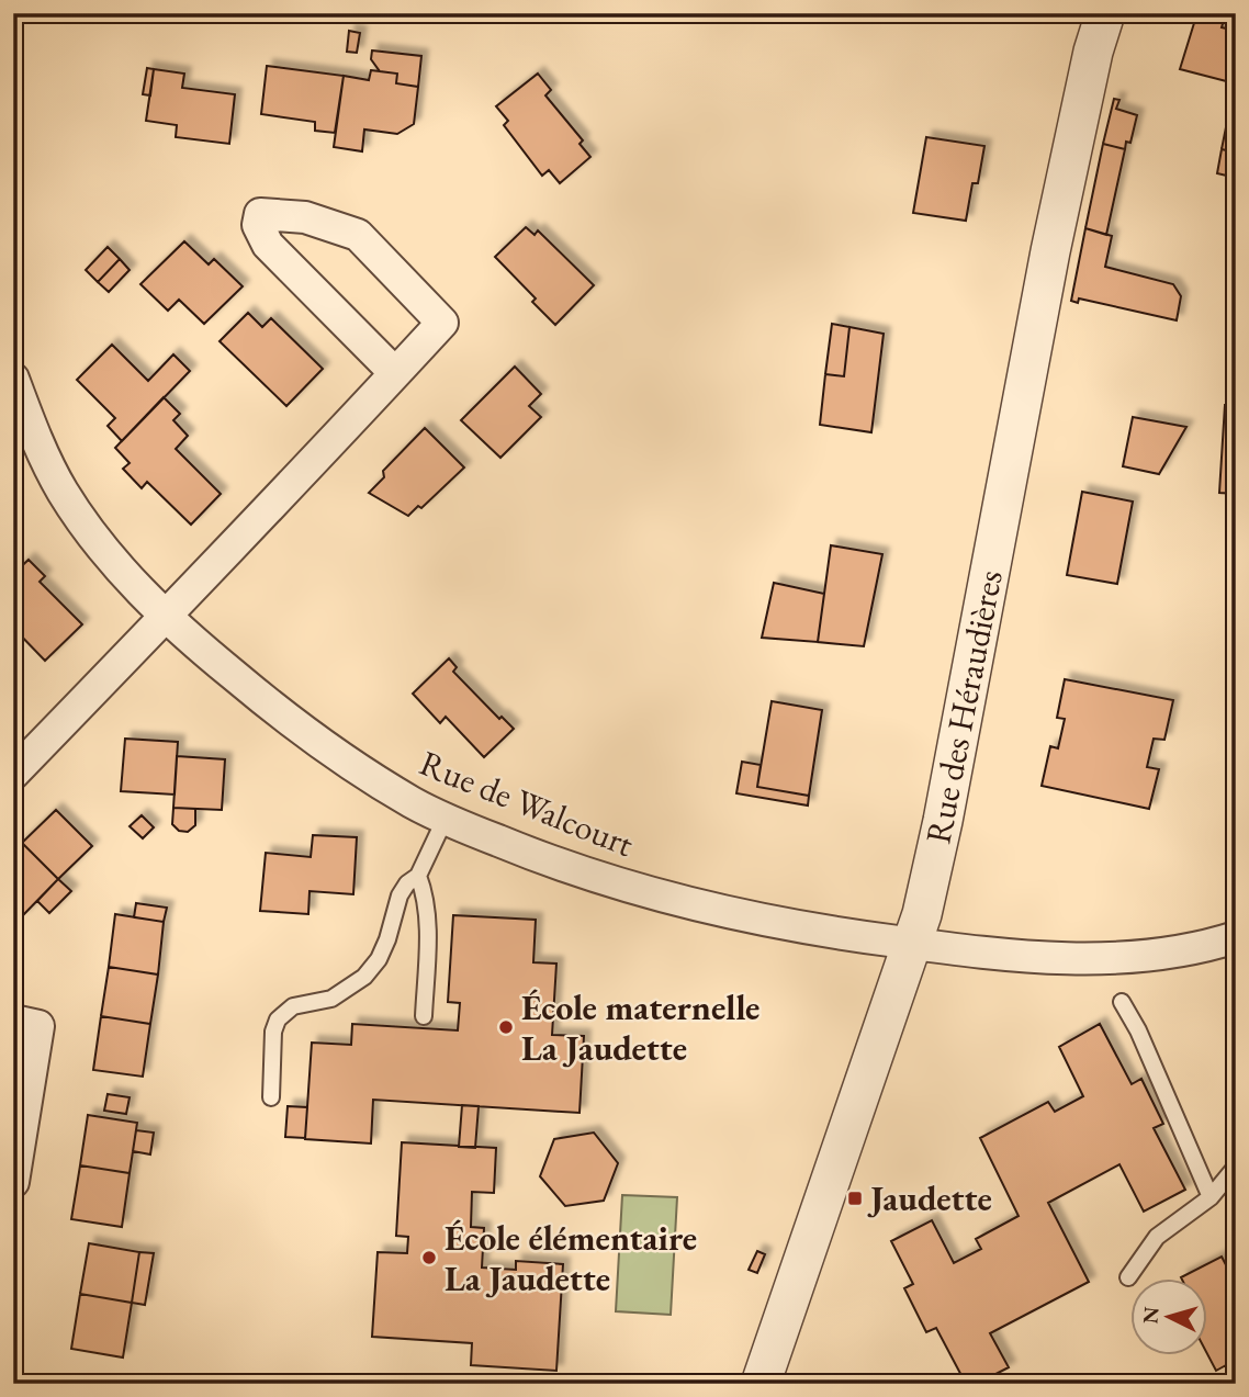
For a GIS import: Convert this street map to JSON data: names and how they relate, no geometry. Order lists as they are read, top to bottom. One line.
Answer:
{"streets":{"street":["Rue des Héraudières","Rue de Walcourt"]},"crossings":[["Rue des Héraudières","Rue de Walcourt"]],"places":{"other":["École maternelle La Jaudette","École élémentaire La Jaudette"],"transit":["Jaudette"]},"north":"left"}
